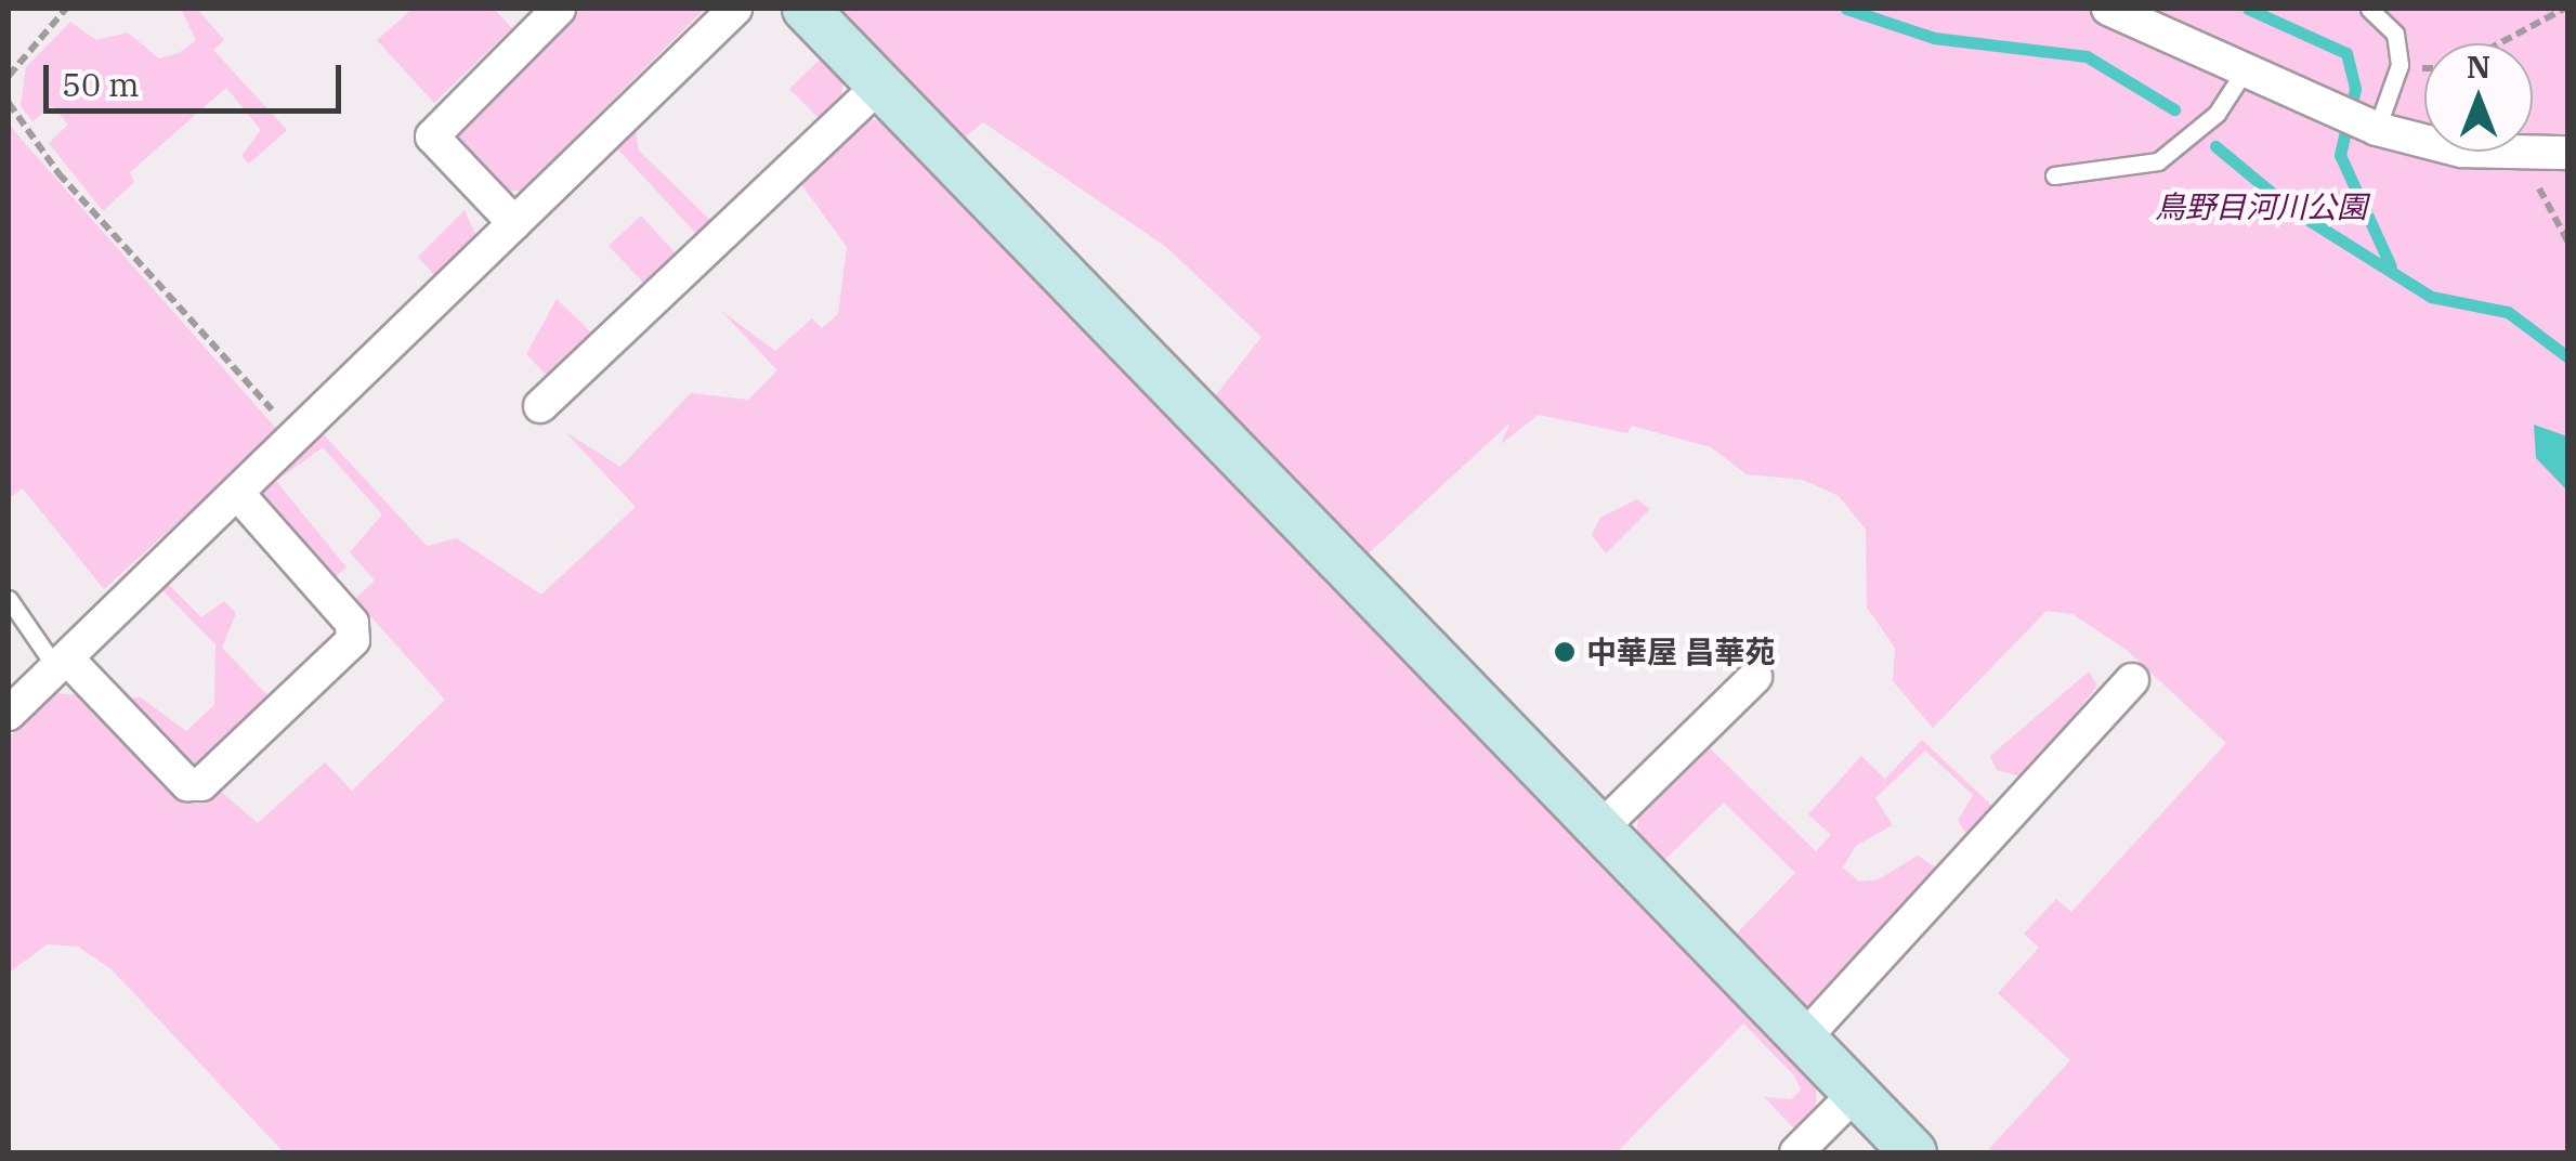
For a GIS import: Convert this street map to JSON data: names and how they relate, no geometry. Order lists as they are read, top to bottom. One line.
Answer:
{"parks":["鳥野目河川公園"],"places":["中華屋 昌華苑"],"scale_bar":"50 m","north":"top"}
